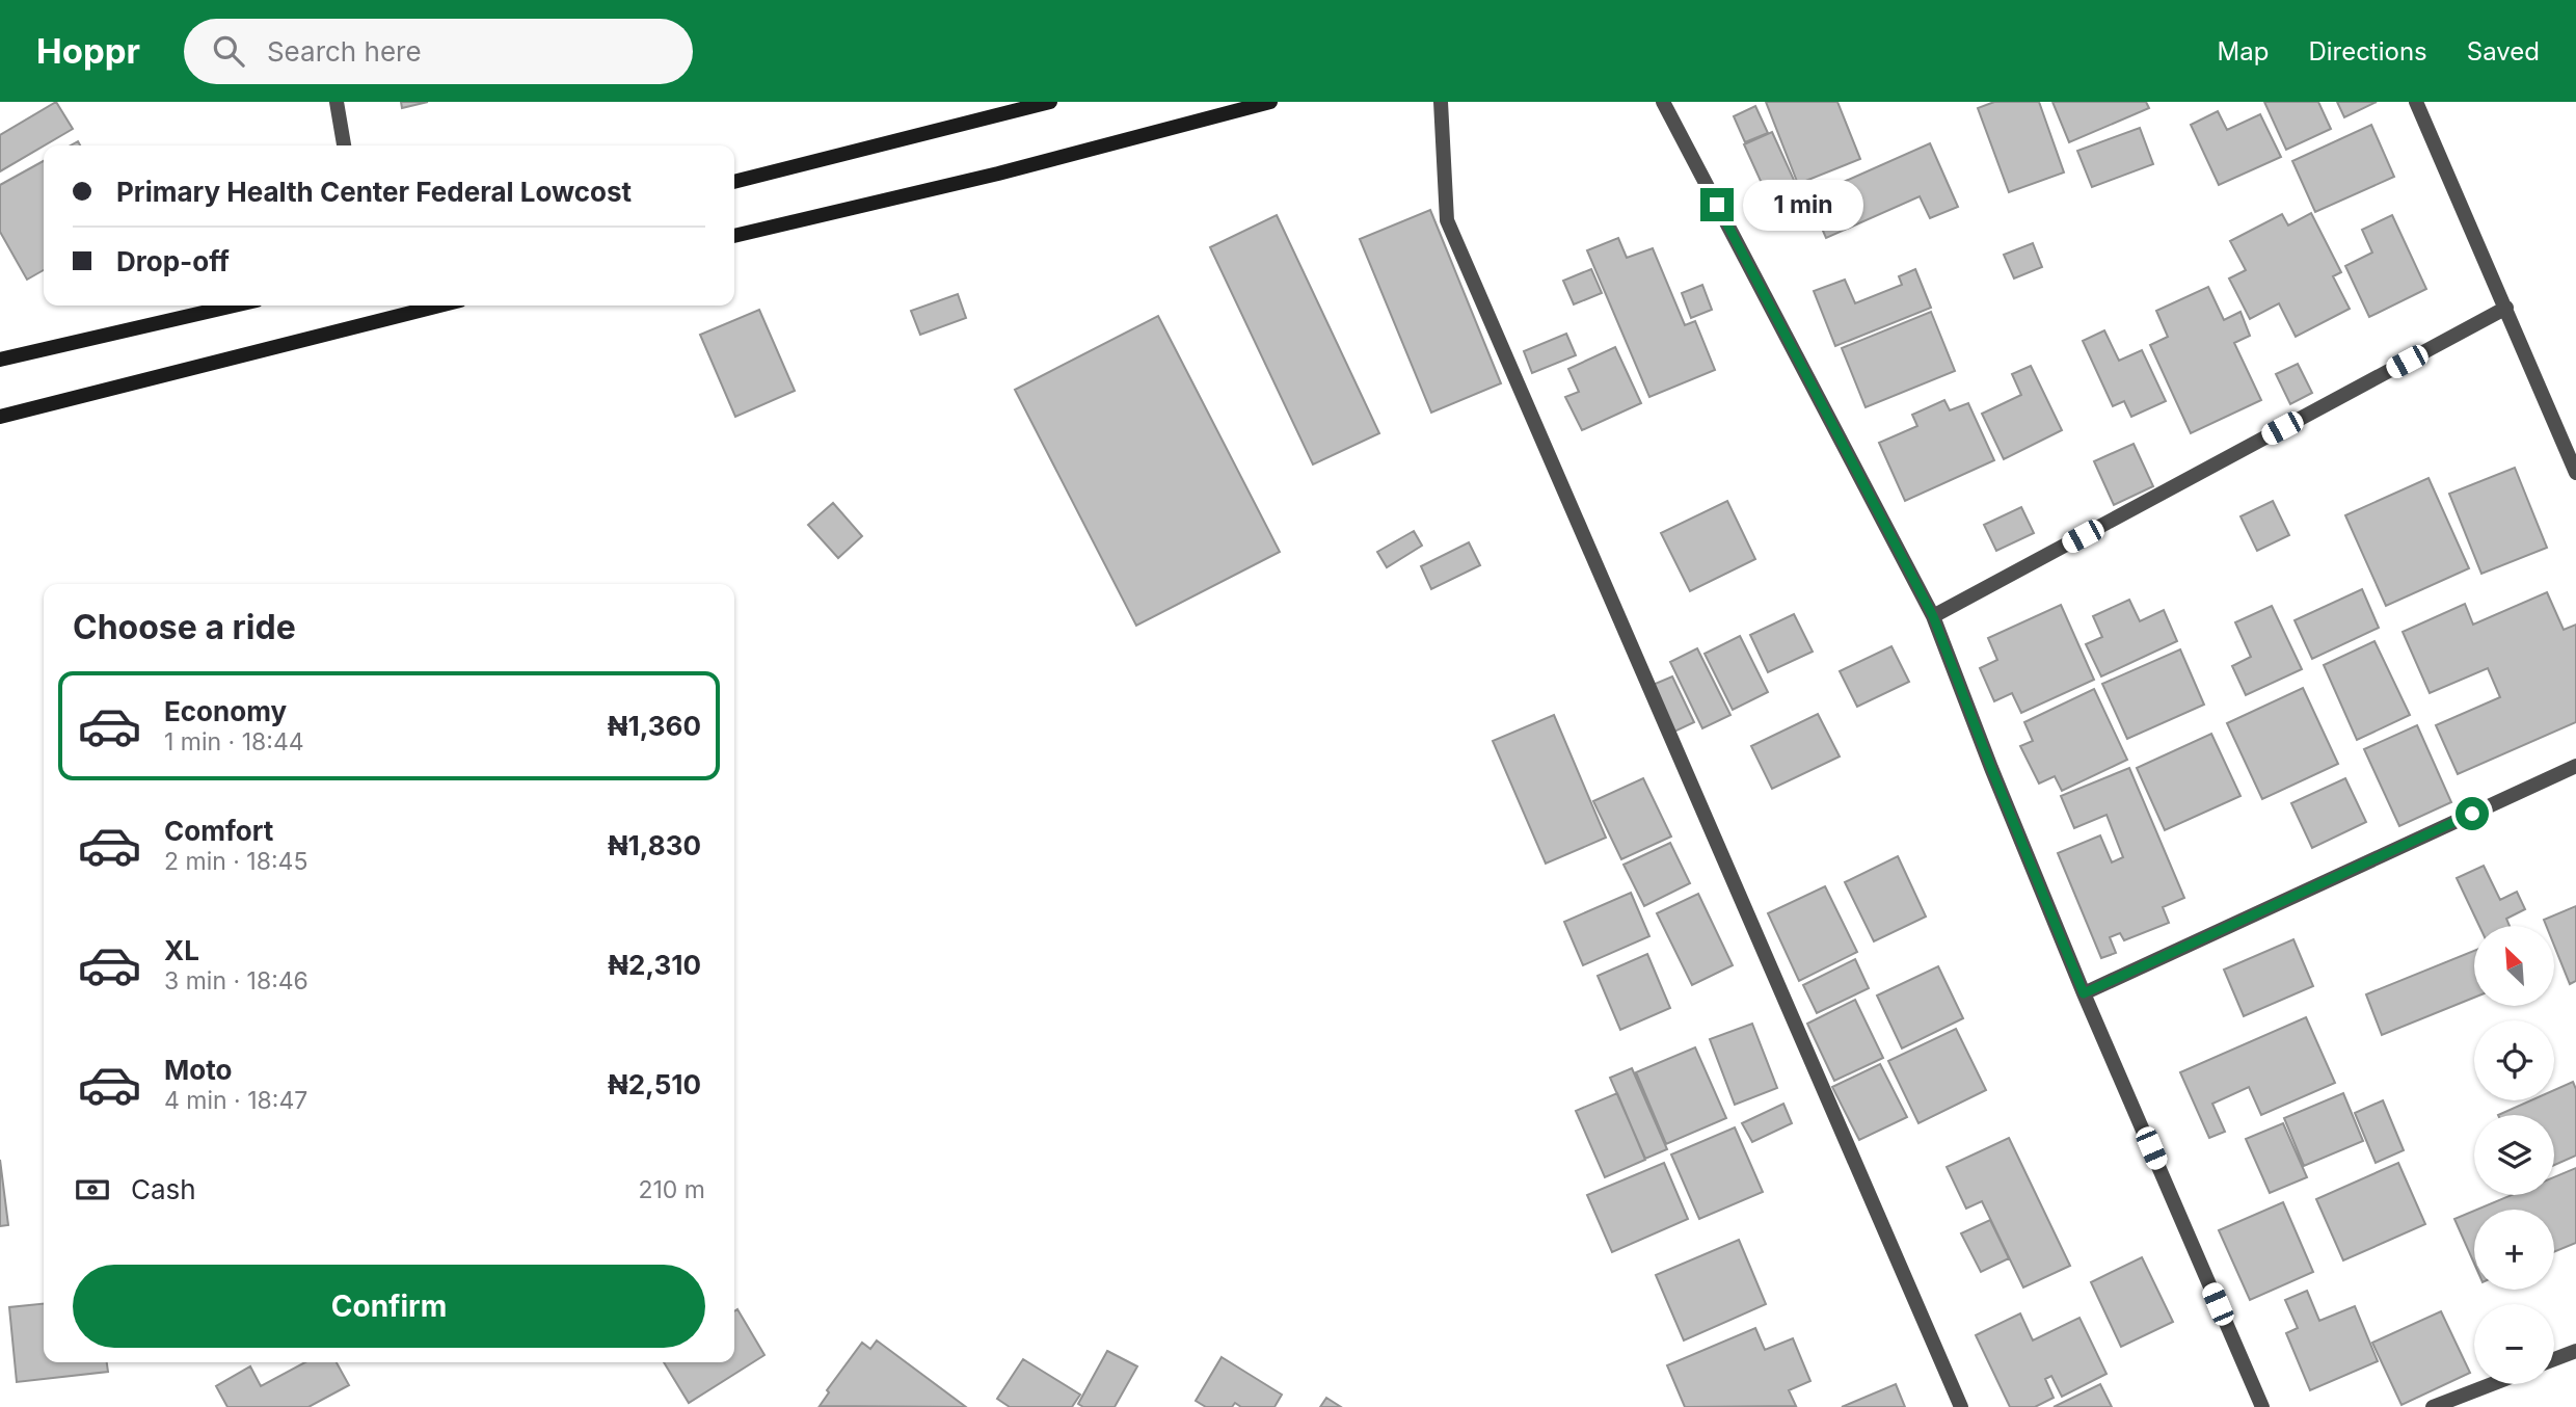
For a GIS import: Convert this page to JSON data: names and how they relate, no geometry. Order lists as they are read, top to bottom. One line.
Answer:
{"north":"top left","page":{"header":"Hoppr","search":"Search here","nav":["Map","Directions","Saved"],"banner":["Primary Health Center Federal Lowcost","Drop-off"],"bubble":"1 min","heading":"Choose a ride","list":[{"name":"Economy","note":"1 min · 18:44","value":"₦1,360"},{"name":"Comfort","note":"2 min · 18:45","value":"₦1,830"},{"name":"XL","note":"3 min · 18:46","value":"₦2,310"},{"name":"Moto","note":"4 min · 18:47","value":"₦2,510"}],"map_buttons":["+","−"],"pay":["Cash","210 m"],"buttons":"Confirm"}}
